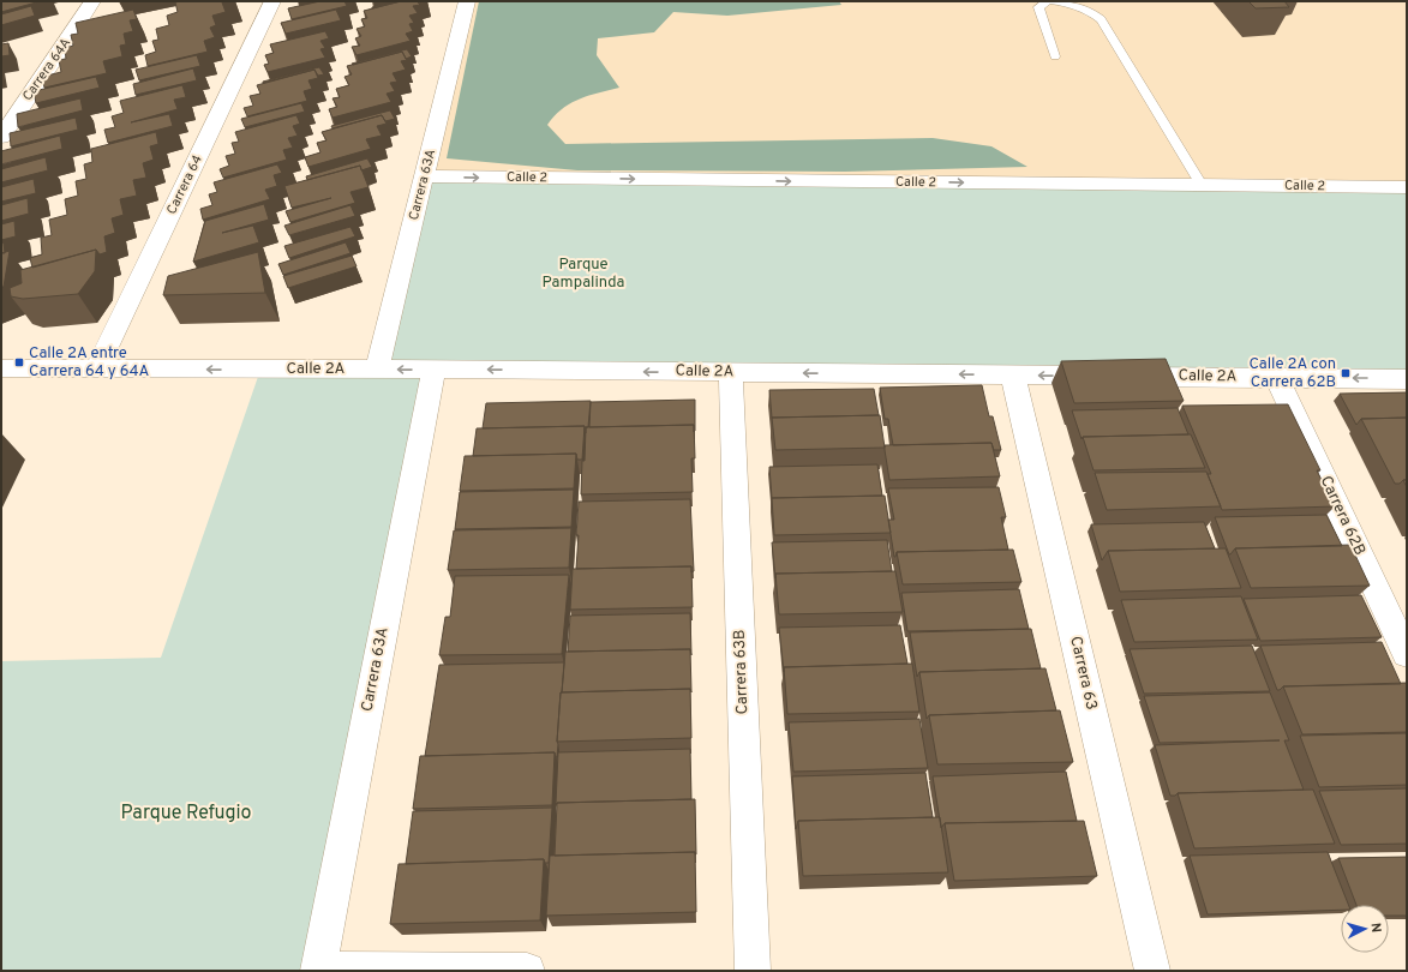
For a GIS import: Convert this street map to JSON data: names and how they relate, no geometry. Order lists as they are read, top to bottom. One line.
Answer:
{"streets":{"street":["Carrera 64A","Calle 2","Carrera 64","Carrera 63A","Calle 2A","Carrera 62B","Carrera 63B","Carrera 63"]},"crossings":[["Calle 2","Carrera 63A"],["Carrera 64","Calle 2A"],["Carrera 63A","Calle 2A"],["Calle 2A","Carrera 62B"],["Calle 2A","Carrera 63B"],["Calle 2A","Carrera 63"]],"one_way":["Calle 2","Calle 2A"],"parks":["Parque Pampalinda","Parque Refugio"],"places":{"transit":["Calle 2A entre Carrera 64 y 64A","Calle 2A con Carrera 62B"]},"north":"right"}
